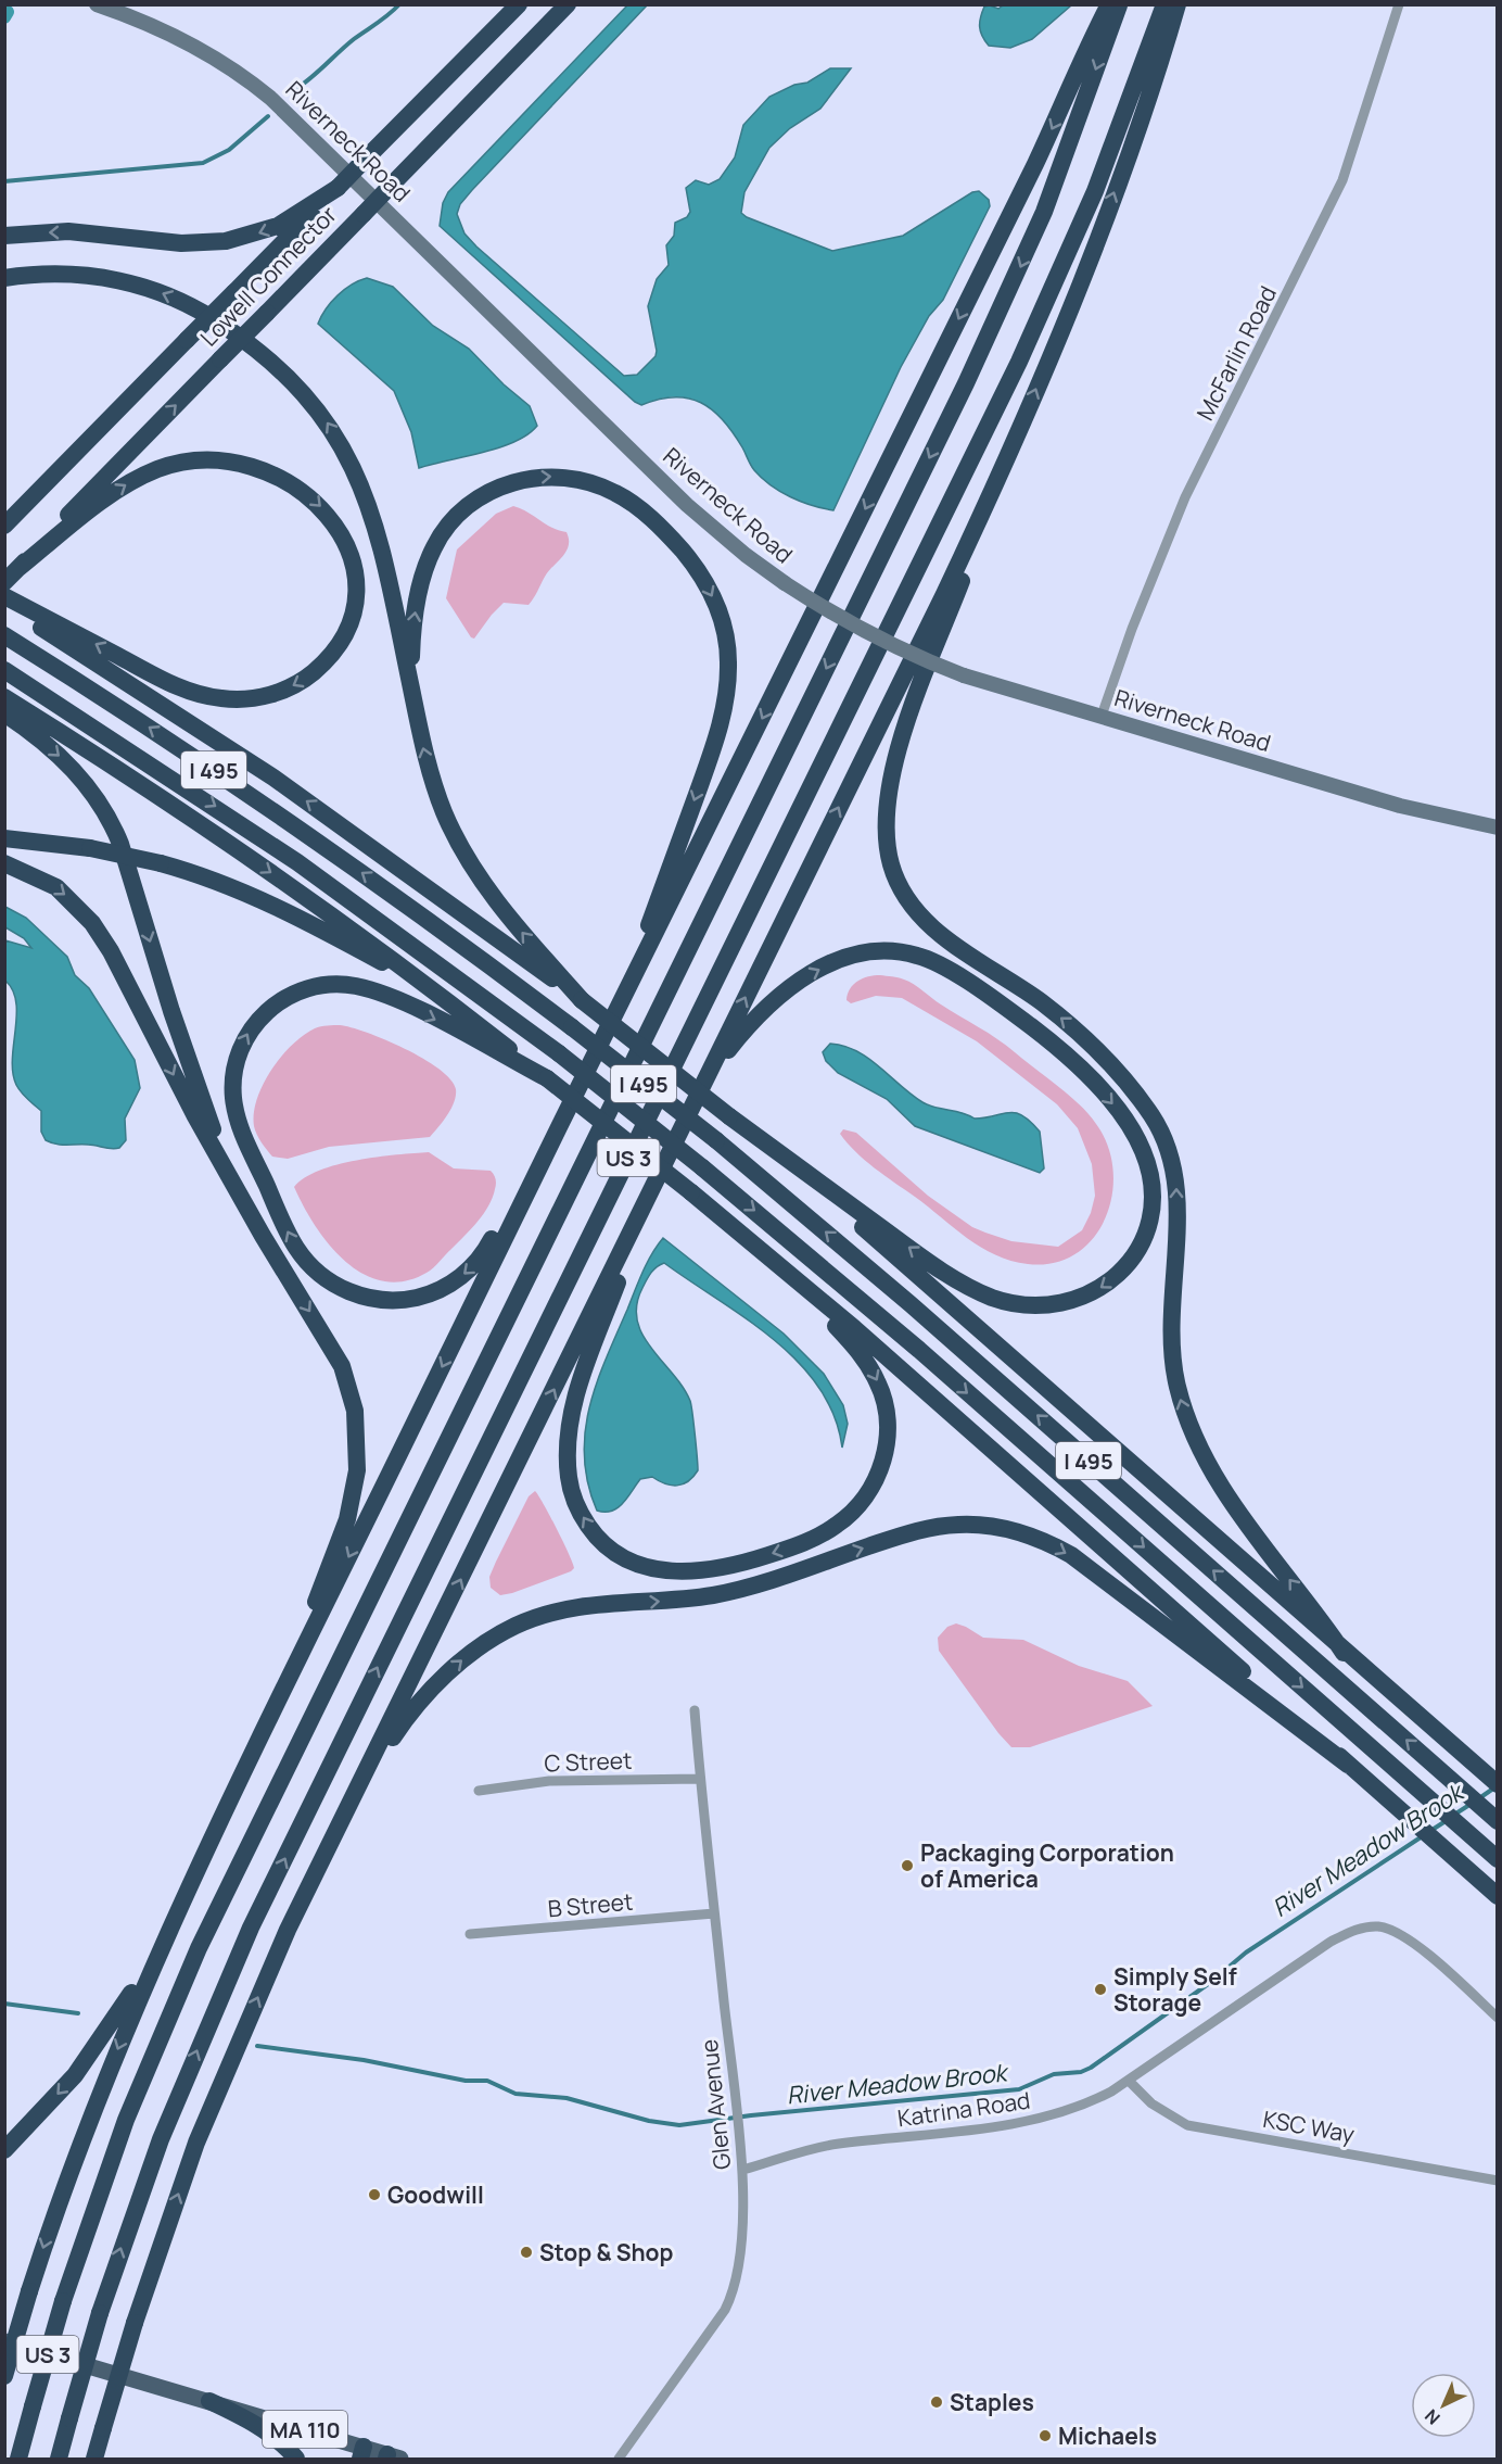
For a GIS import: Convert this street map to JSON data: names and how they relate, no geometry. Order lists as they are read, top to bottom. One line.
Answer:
{"streets":{"highway":["Lowell Connector","I 495","US 3"],"main road":["Riverneck Road","MA 110"],"street":["McFarlin Road","C Street","B Street","Glen Avenue","Katrina Road","KSC Way"]},"crossings":[["Riverneck Road","McFarlin Road"],["C Street","Glen Avenue"],["B Street","Glen Avenue"],["Glen Avenue","Katrina Road"],["Katrina Road","KSC Way"]],"water":["River Meadow Brook"],"places":["Packaging Corporation of America","Simply Self Storage","Goodwill","Stop & Shop","Staples","Michaels"],"north":"bottom left"}
